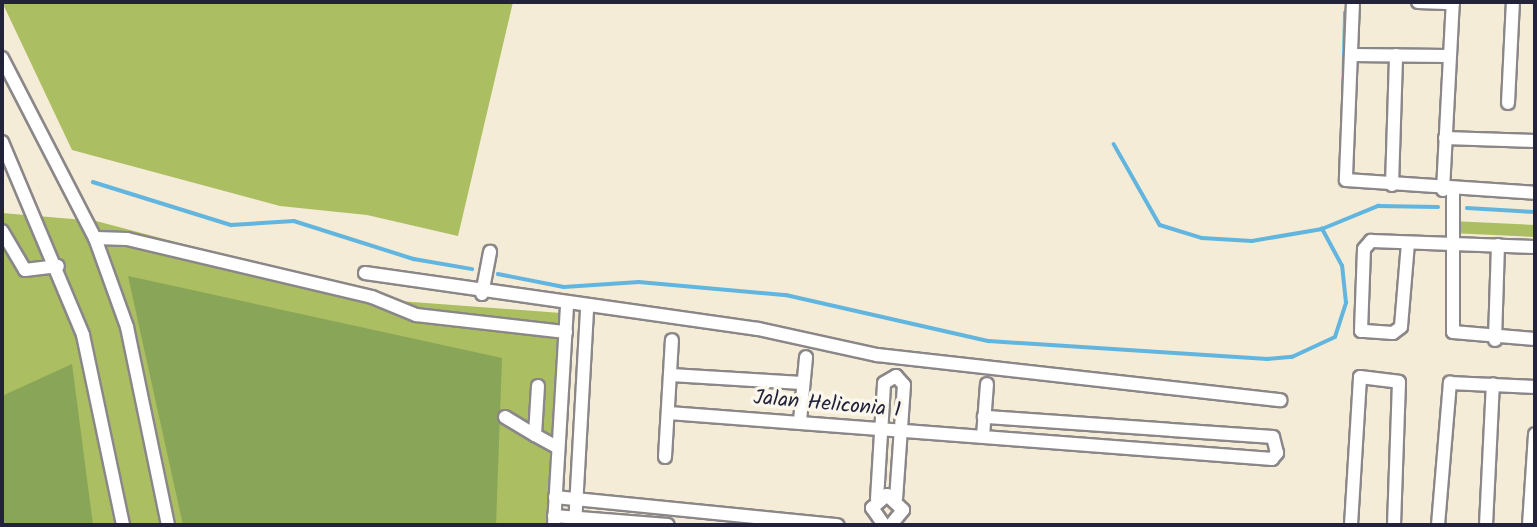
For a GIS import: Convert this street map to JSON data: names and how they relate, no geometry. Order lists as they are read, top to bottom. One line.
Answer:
{"streets":{"street":["Jalan Heliconia 1"]}}
